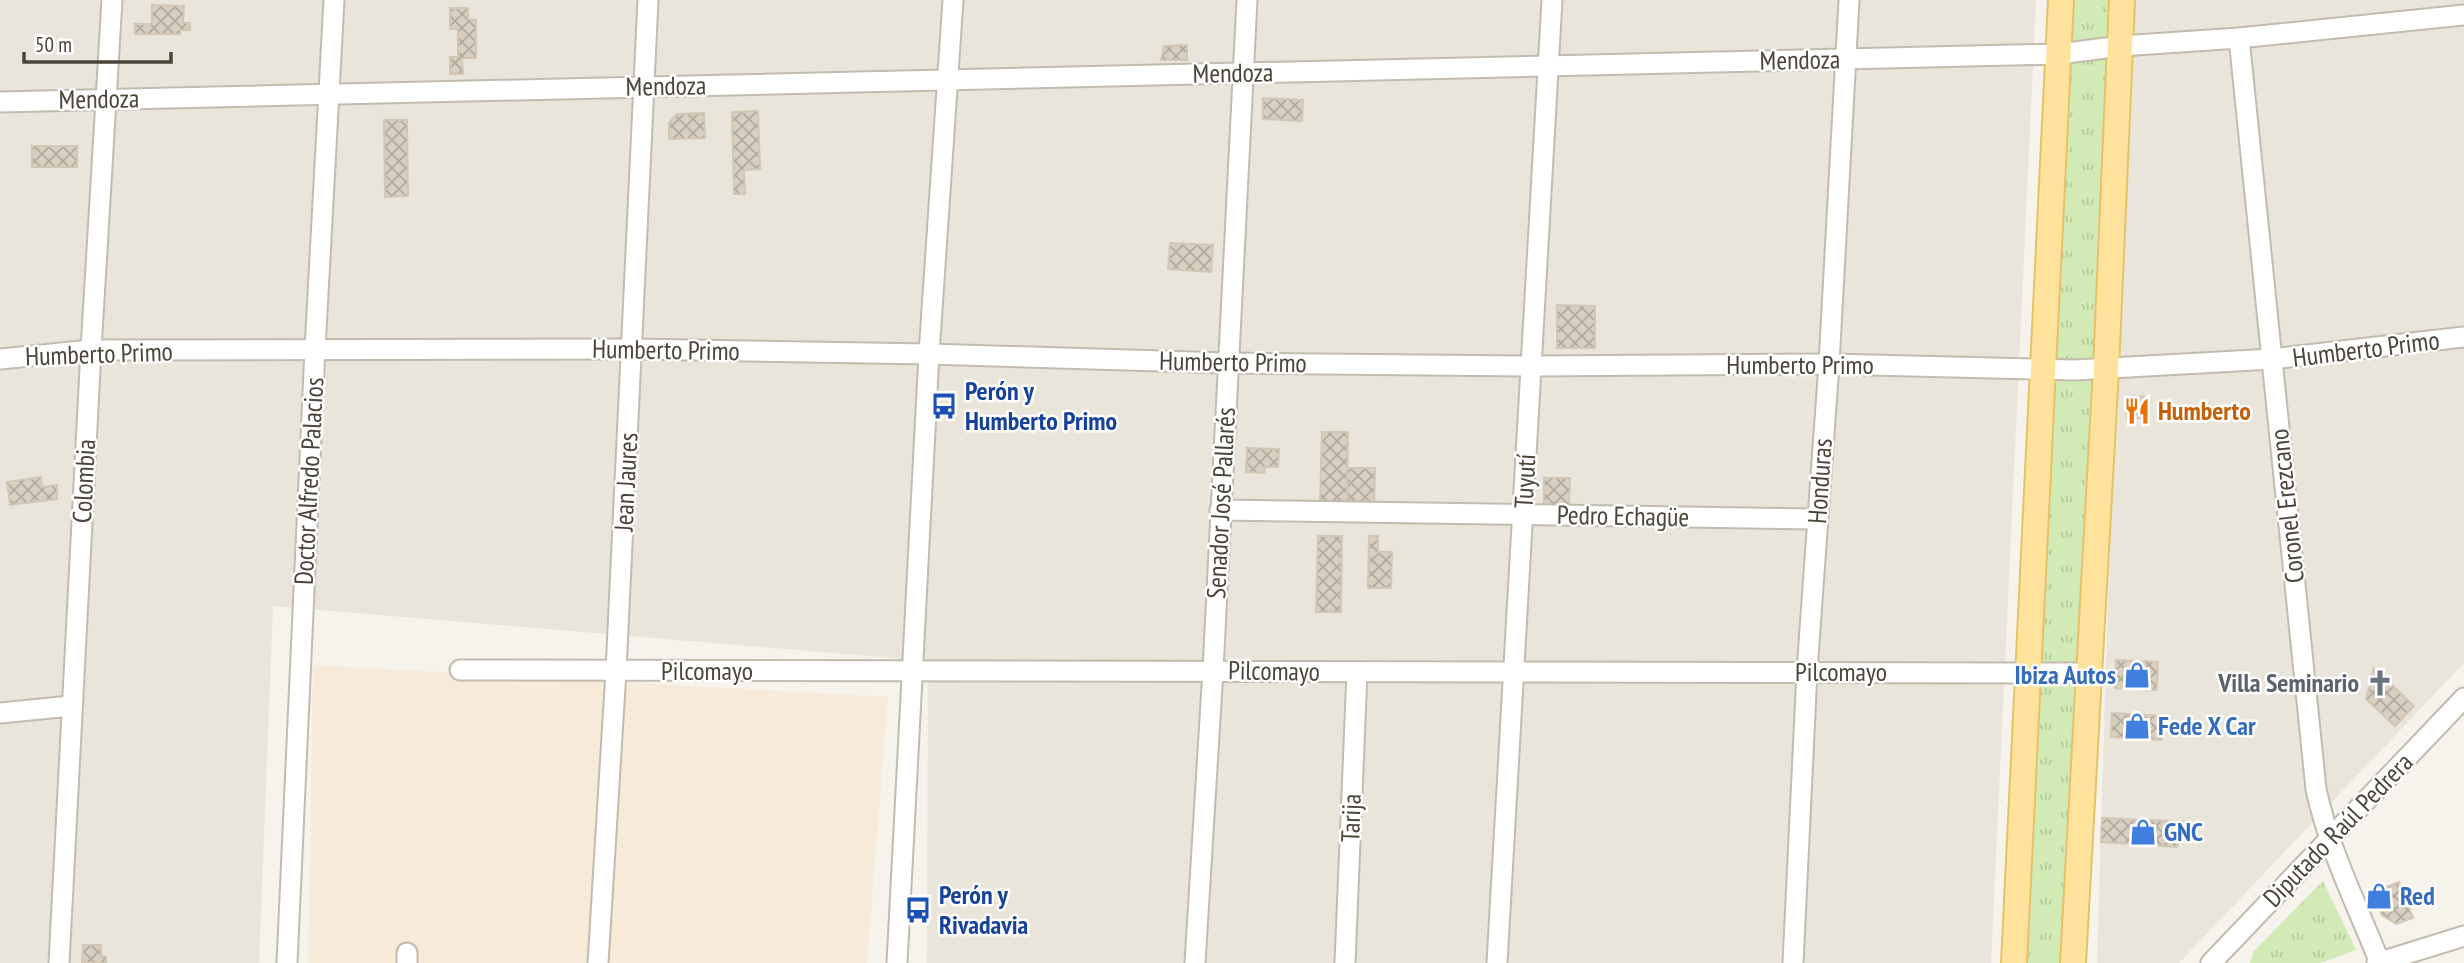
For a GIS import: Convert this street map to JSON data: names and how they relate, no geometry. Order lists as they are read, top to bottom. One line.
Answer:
{"streets":{"street":["Mendoza","Humberto Primo","Colombia","Doctor Alfredo Palacios","Tuyutí","Honduras","Jean Jaures","Senador José Pallarés","Coronel Erezcano","Pedro Echagüe","Pilcomayo","Tarija","Diputado Raúl Pedrera"]},"crossings":[["Mendoza","Colombia"],["Mendoza","Doctor Alfredo Palacios"],["Mendoza","Tuyutí"],["Mendoza","Honduras"],["Mendoza","Jean Jaures"],["Mendoza","Senador José Pallarés"],["Mendoza","Coronel Erezcano"],["Humberto Primo","Colombia"],["Humberto Primo","Doctor Alfredo Palacios"],["Humberto Primo","Tuyutí"],["Humberto Primo","Honduras"],["Humberto Primo","Jean Jaures"],["Humberto Primo","Senador José Pallarés"],["Humberto Primo","Coronel Erezcano"],["Tuyutí","Pedro Echagüe"],["Tuyutí","Pilcomayo"],["Honduras","Pedro Echagüe"],["Honduras","Pilcomayo"],["Jean Jaures","Pilcomayo"],["Senador José Pallarés","Pedro Echagüe"],["Senador José Pallarés","Pilcomayo"],["Coronel Erezcano","Diputado Raúl Pedrera"],["Pilcomayo","Tarija"]],"places":{"bus stop":["Perón y Humberto Primo","Perón y Rivadavia"],"restaurant":["Humberto"],"shop":["Ibiza Autos","Fede X Car","GNC","Red"],"church":["Villa Seminario"]},"scale_bar":"50 m"}
